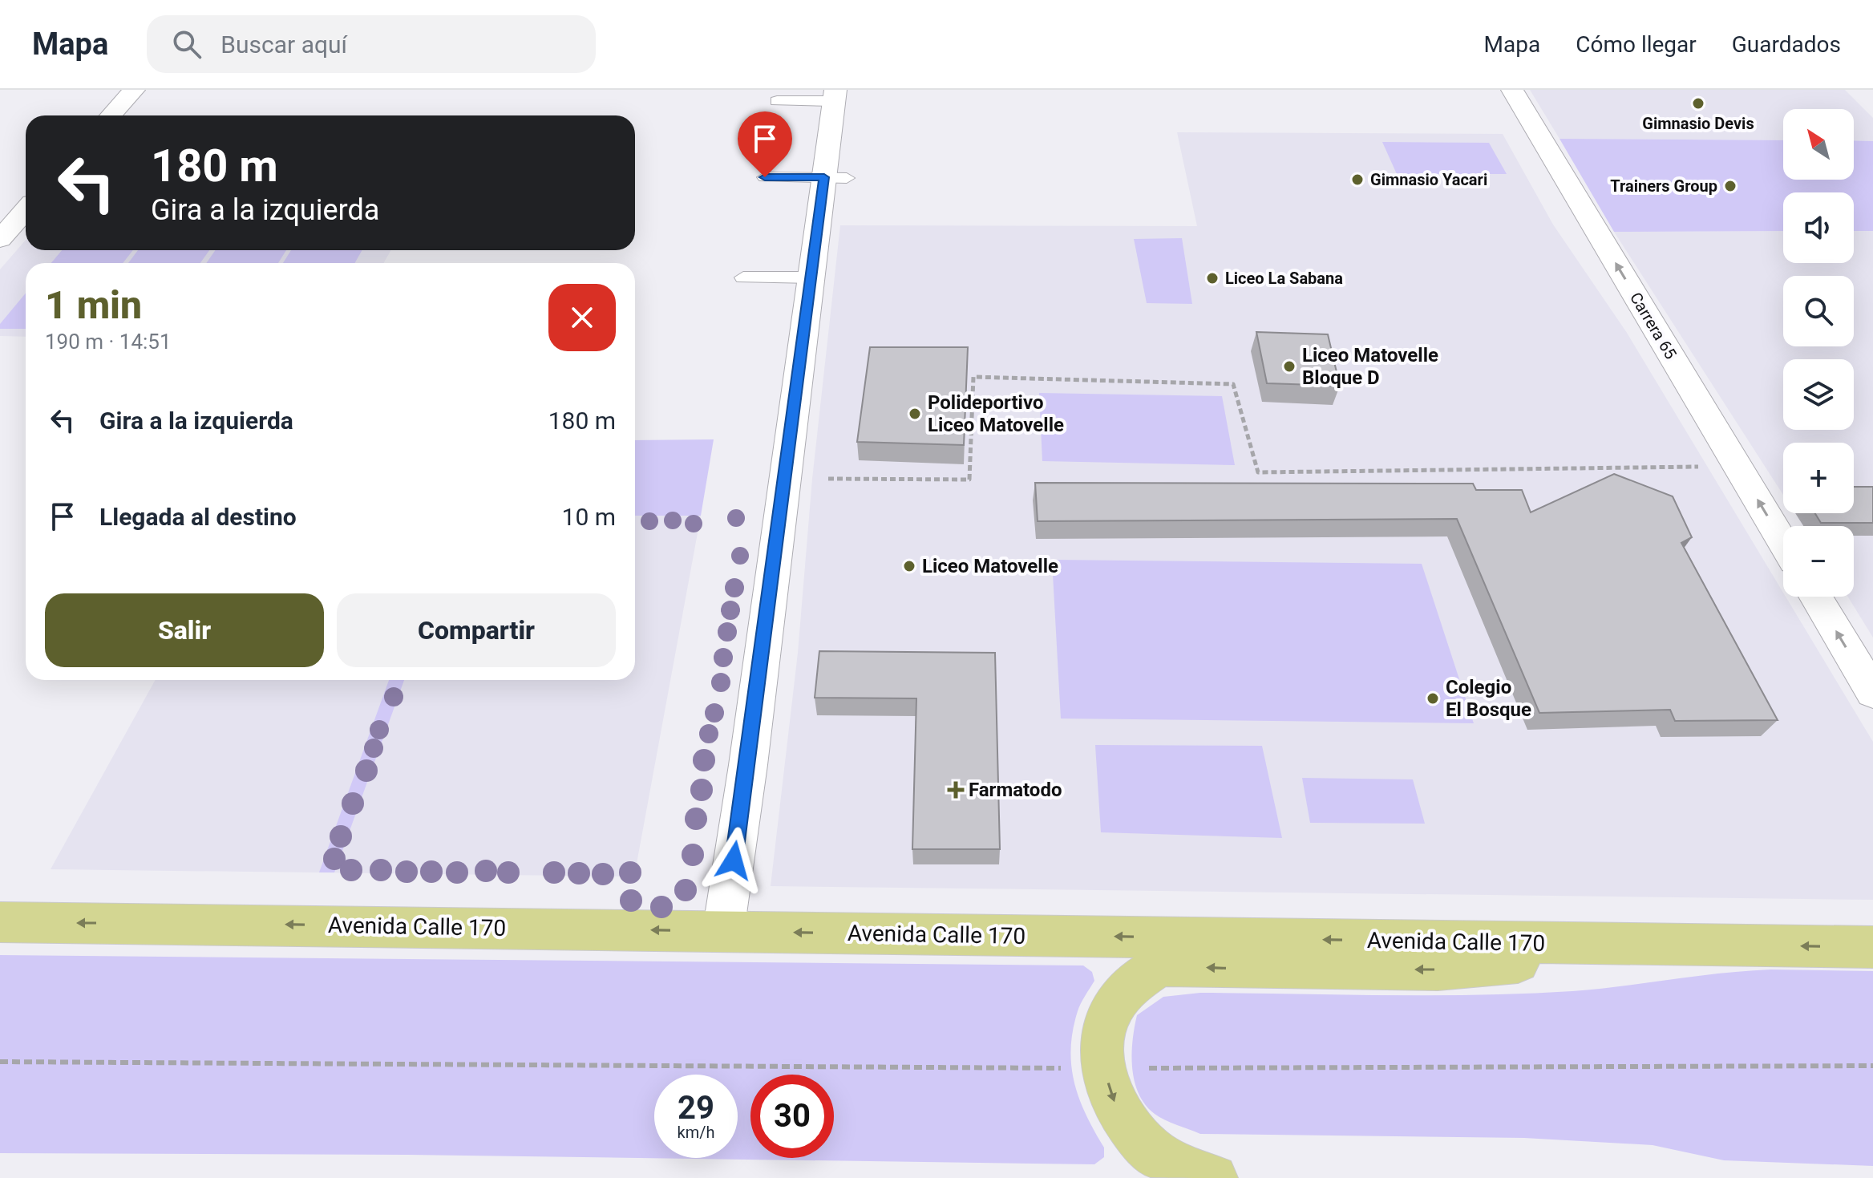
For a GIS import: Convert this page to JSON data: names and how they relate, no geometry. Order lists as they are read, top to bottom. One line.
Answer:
{"streets":{"main road":["Avenida Calle 170"],"street":["Carrera 65"]},"one_way":["Carrera 65","Avenida Calle 170"],"places":{"other":["Gimnasio Devis","Gimnasio Yacari","Trainers Group","Liceo La Sabana","Liceo Matovelle Bloque D","Polideportivo Liceo Matovelle","Liceo Matovelle","Colegio El Bosque"],"health":["Farmatodo"]},"north":"top left","page":{"header":"Mapa","search":"Buscar aquí","nav":["Mapa","Cómo llegar","Guardados"],"map_buttons":["+","−"],"turn":["180 m","Gira a la izquierda"],"heading":["1 min","190 m · 14:51"],"list":[{"name":"Gira a la izquierda","value":"180 m"},{"name":"Llegada al destino","value":"10 m"}],"buttons":["Salir","Compartir"],"speed":"29 km/h","limit":"30"}}
